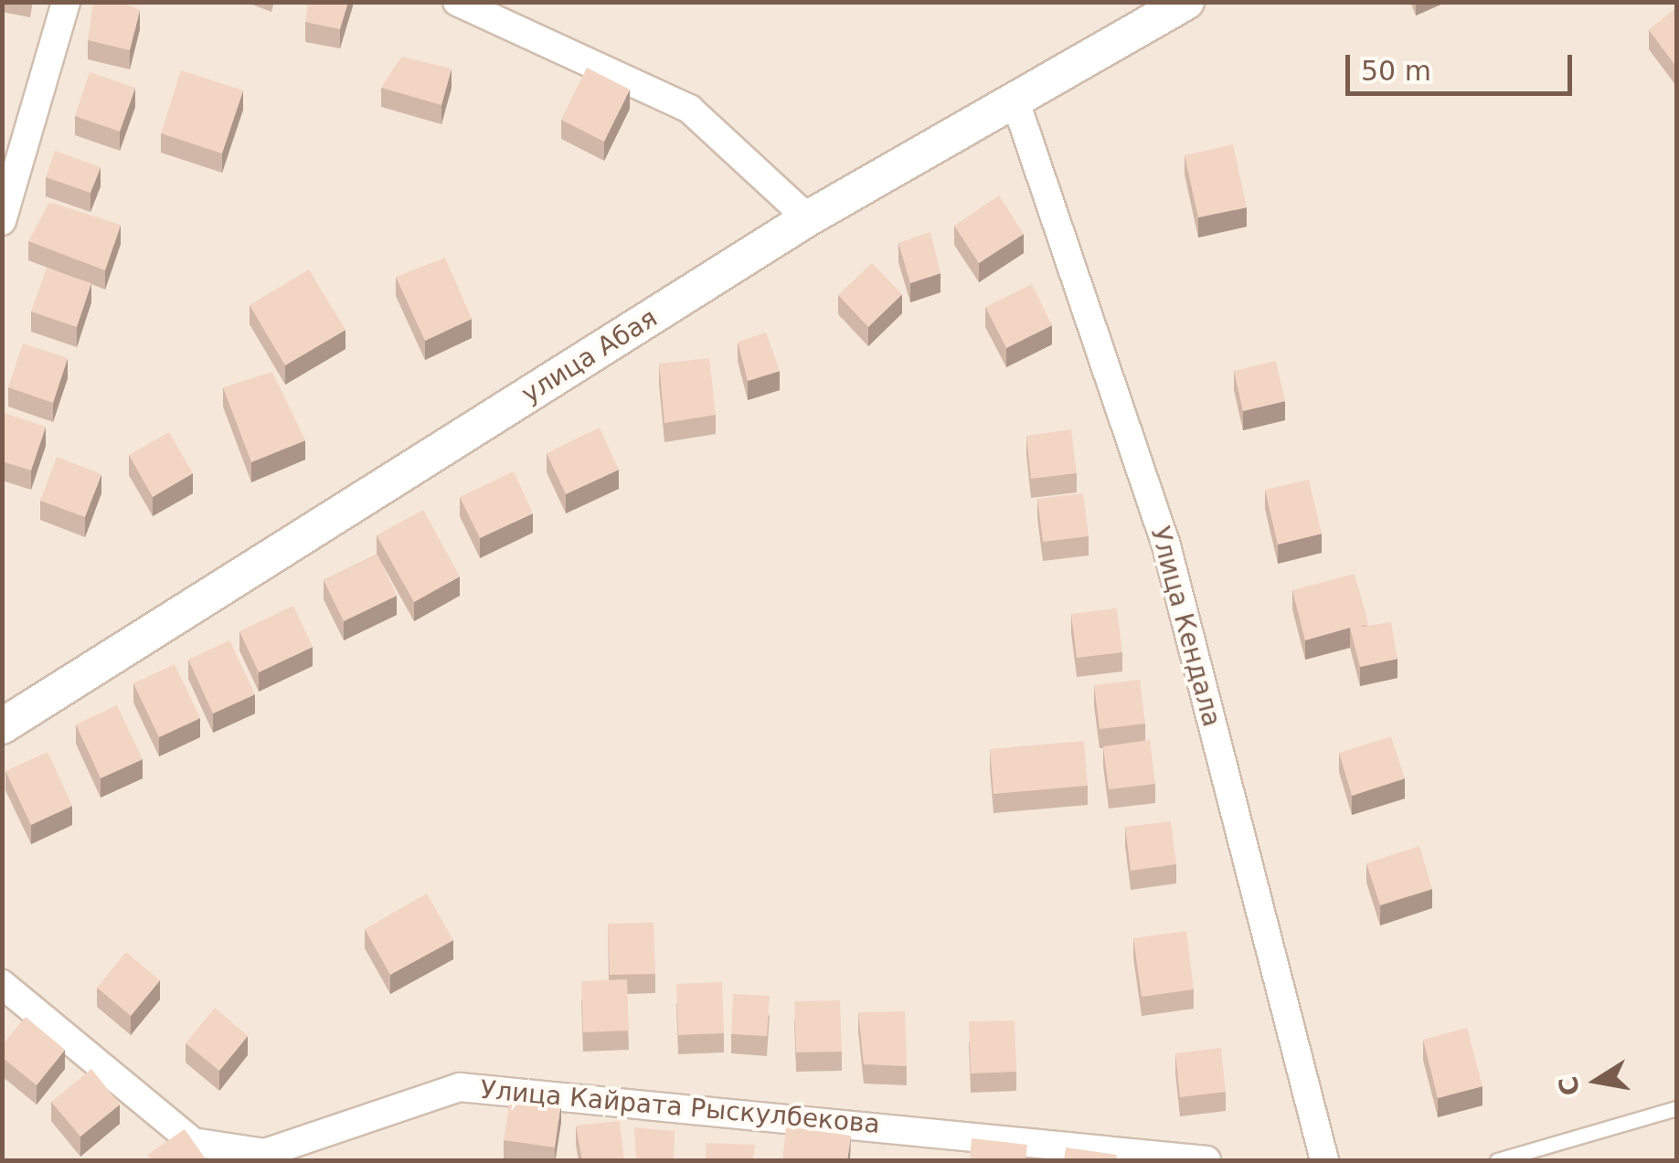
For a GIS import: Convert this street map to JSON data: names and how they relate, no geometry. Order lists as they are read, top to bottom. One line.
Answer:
{"streets":{"street":["улица Абая","Улица Кендала","Улица Кайрата Рыскулбекова"]},"crossings":[["улица Абая","Улица Кендала"]],"scale_bar":"50 m","north":"left"}
